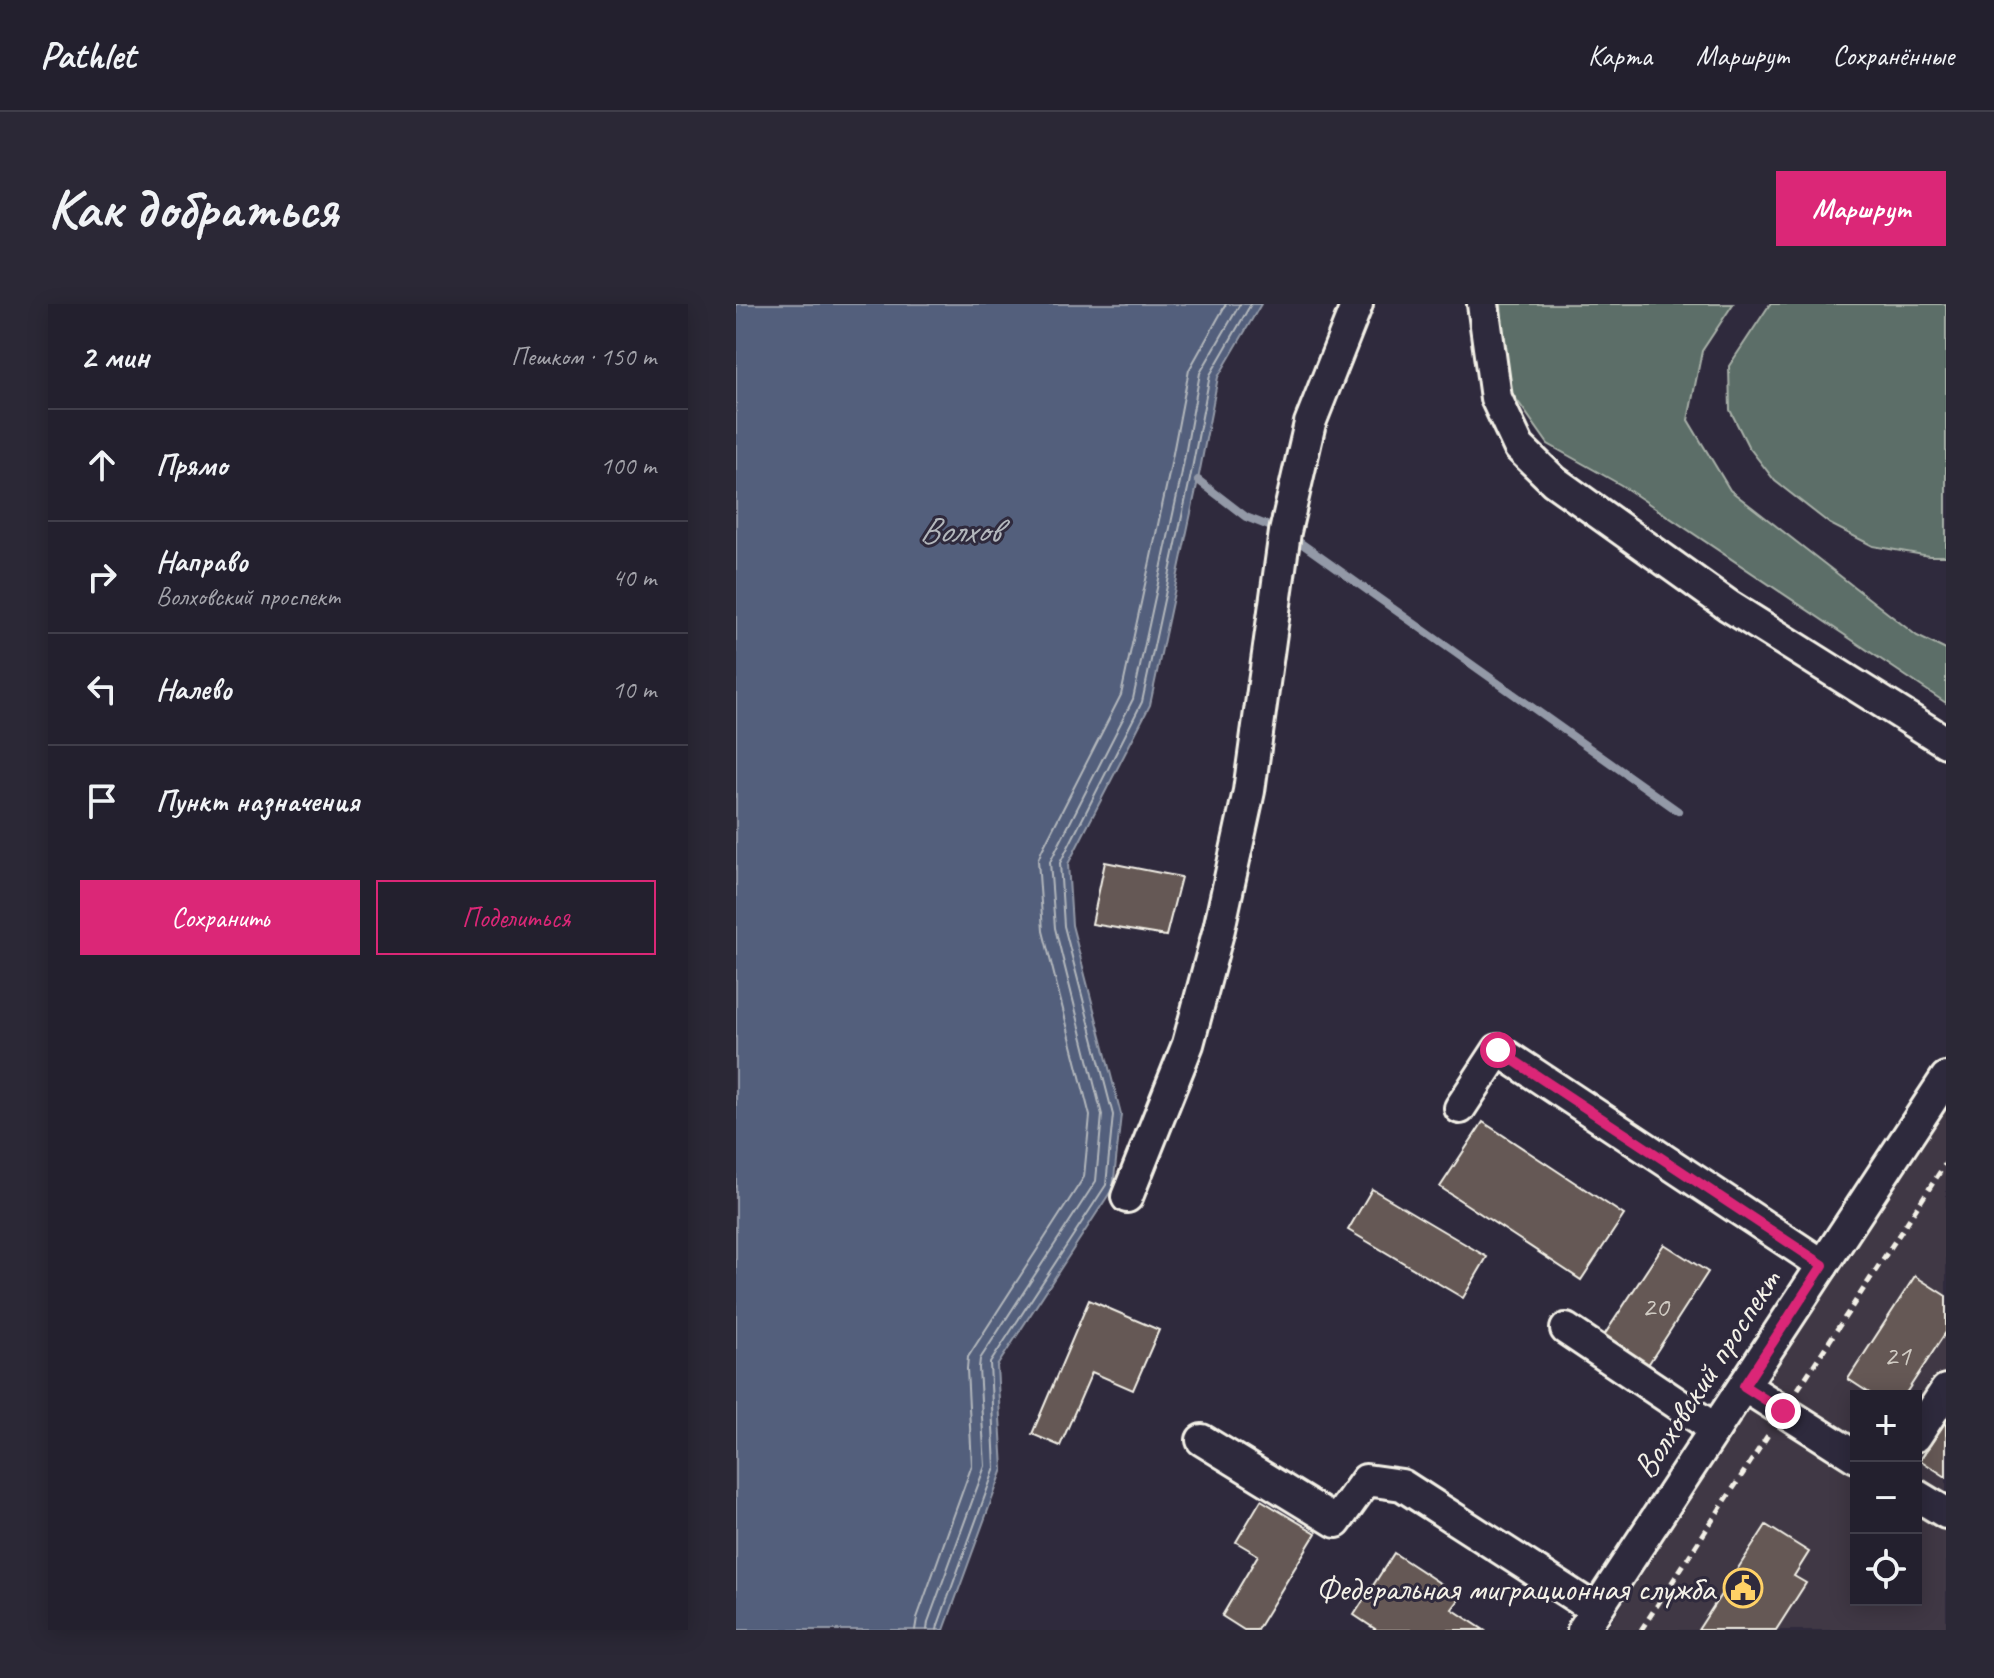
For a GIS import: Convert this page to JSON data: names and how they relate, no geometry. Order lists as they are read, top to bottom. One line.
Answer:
{"streets":{"street":["Волховский проспект"]},"water":["Волхов"],"places":{"public building":["Федеральная миграционная служба"]},"house_numbers":["20","21"],"page":{"header":"Pathlet","nav":["Карта","Маршрут","Сохранённые"],"buttons":["Маршрут",["Сохранить","Поделиться"]],"title":"Как добраться","heading":["2 мин","Пешком · 150 m"],"list":[["Прямо","100 m"],["Направо","Волховский проспект","40 m"],["Налево","10 m"],"Пункт назначения"],"map_buttons":["+","−"]}}
